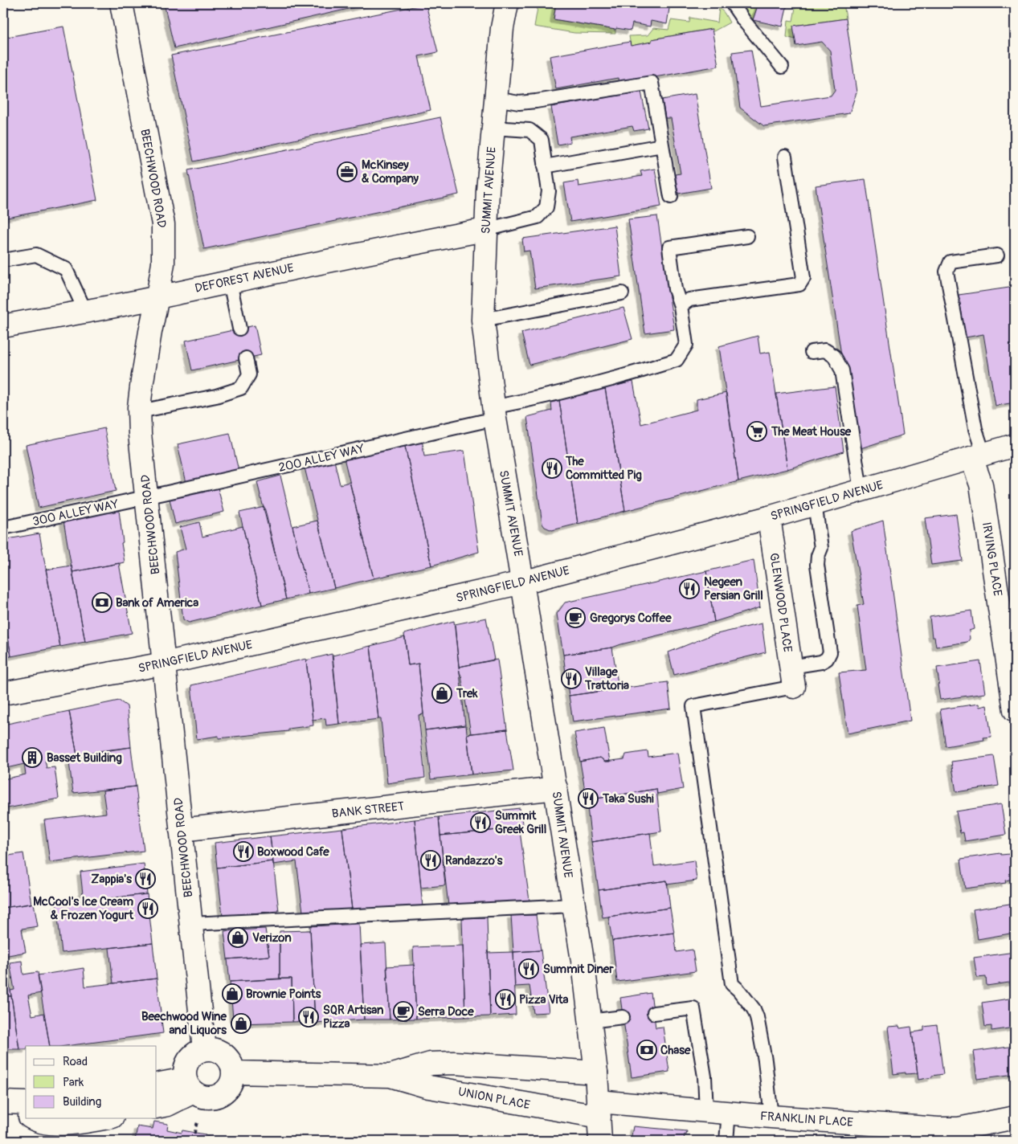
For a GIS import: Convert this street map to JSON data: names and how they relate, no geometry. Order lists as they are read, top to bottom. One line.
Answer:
{"streets":{"street":["BEECHWOOD ROAD","SUMMIT AVENUE","DEFOREST AVENUE","SPRINGFIELD AVENUE","IRVING PLACE","GLENWOOD PLACE","BANK STREET","UNION PLACE","FRANKLIN PLACE"],"lane":["200 ALLEY WAY","300 ALLEY WAY"]},"crossings":[["BEECHWOOD ROAD","DEFOREST AVENUE"],["BEECHWOOD ROAD","200 ALLEY WAY"],["BEECHWOOD ROAD","SPRINGFIELD AVENUE"],["BEECHWOOD ROAD","300 ALLEY WAY"],["BEECHWOOD ROAD","BANK STREET"],["BEECHWOOD ROAD","UNION PLACE"],["SUMMIT AVENUE","DEFOREST AVENUE"],["SUMMIT AVENUE","200 ALLEY WAY"],["SUMMIT AVENUE","SPRINGFIELD AVENUE"],["SUMMIT AVENUE","BANK STREET"],["SUMMIT AVENUE","UNION PLACE"],["SUMMIT AVENUE","FRANKLIN PLACE"],["200 ALLEY WAY","300 ALLEY WAY"],["SPRINGFIELD AVENUE","IRVING PLACE"],["SPRINGFIELD AVENUE","GLENWOOD PLACE"],["UNION PLACE","FRANKLIN PLACE"]],"places":{"office":["McKinsey & Company"],"supermarket":["The Meat House"],"restaurant":["The Committed Pig","Negeen Persian Grill","Village Trattoria","Taka Sushi","Summit Greek Grill","Boxwood Cafe","Randazzo's","Zappia's","McCool's Ice Cream & Frozen Yogurt","Summit Diner","Pizza Vita","SQR Artisan Pizza"],"bank":["Bank of America","Chase"],"cafe":["Gregorys Coffee","Serra Doce"],"shop":["Trek","Verizon","Brownie Points","Beechwood Wine and Liquors"],"building":["Basset Building"]},"legend":["Road","Park","Building"]}
